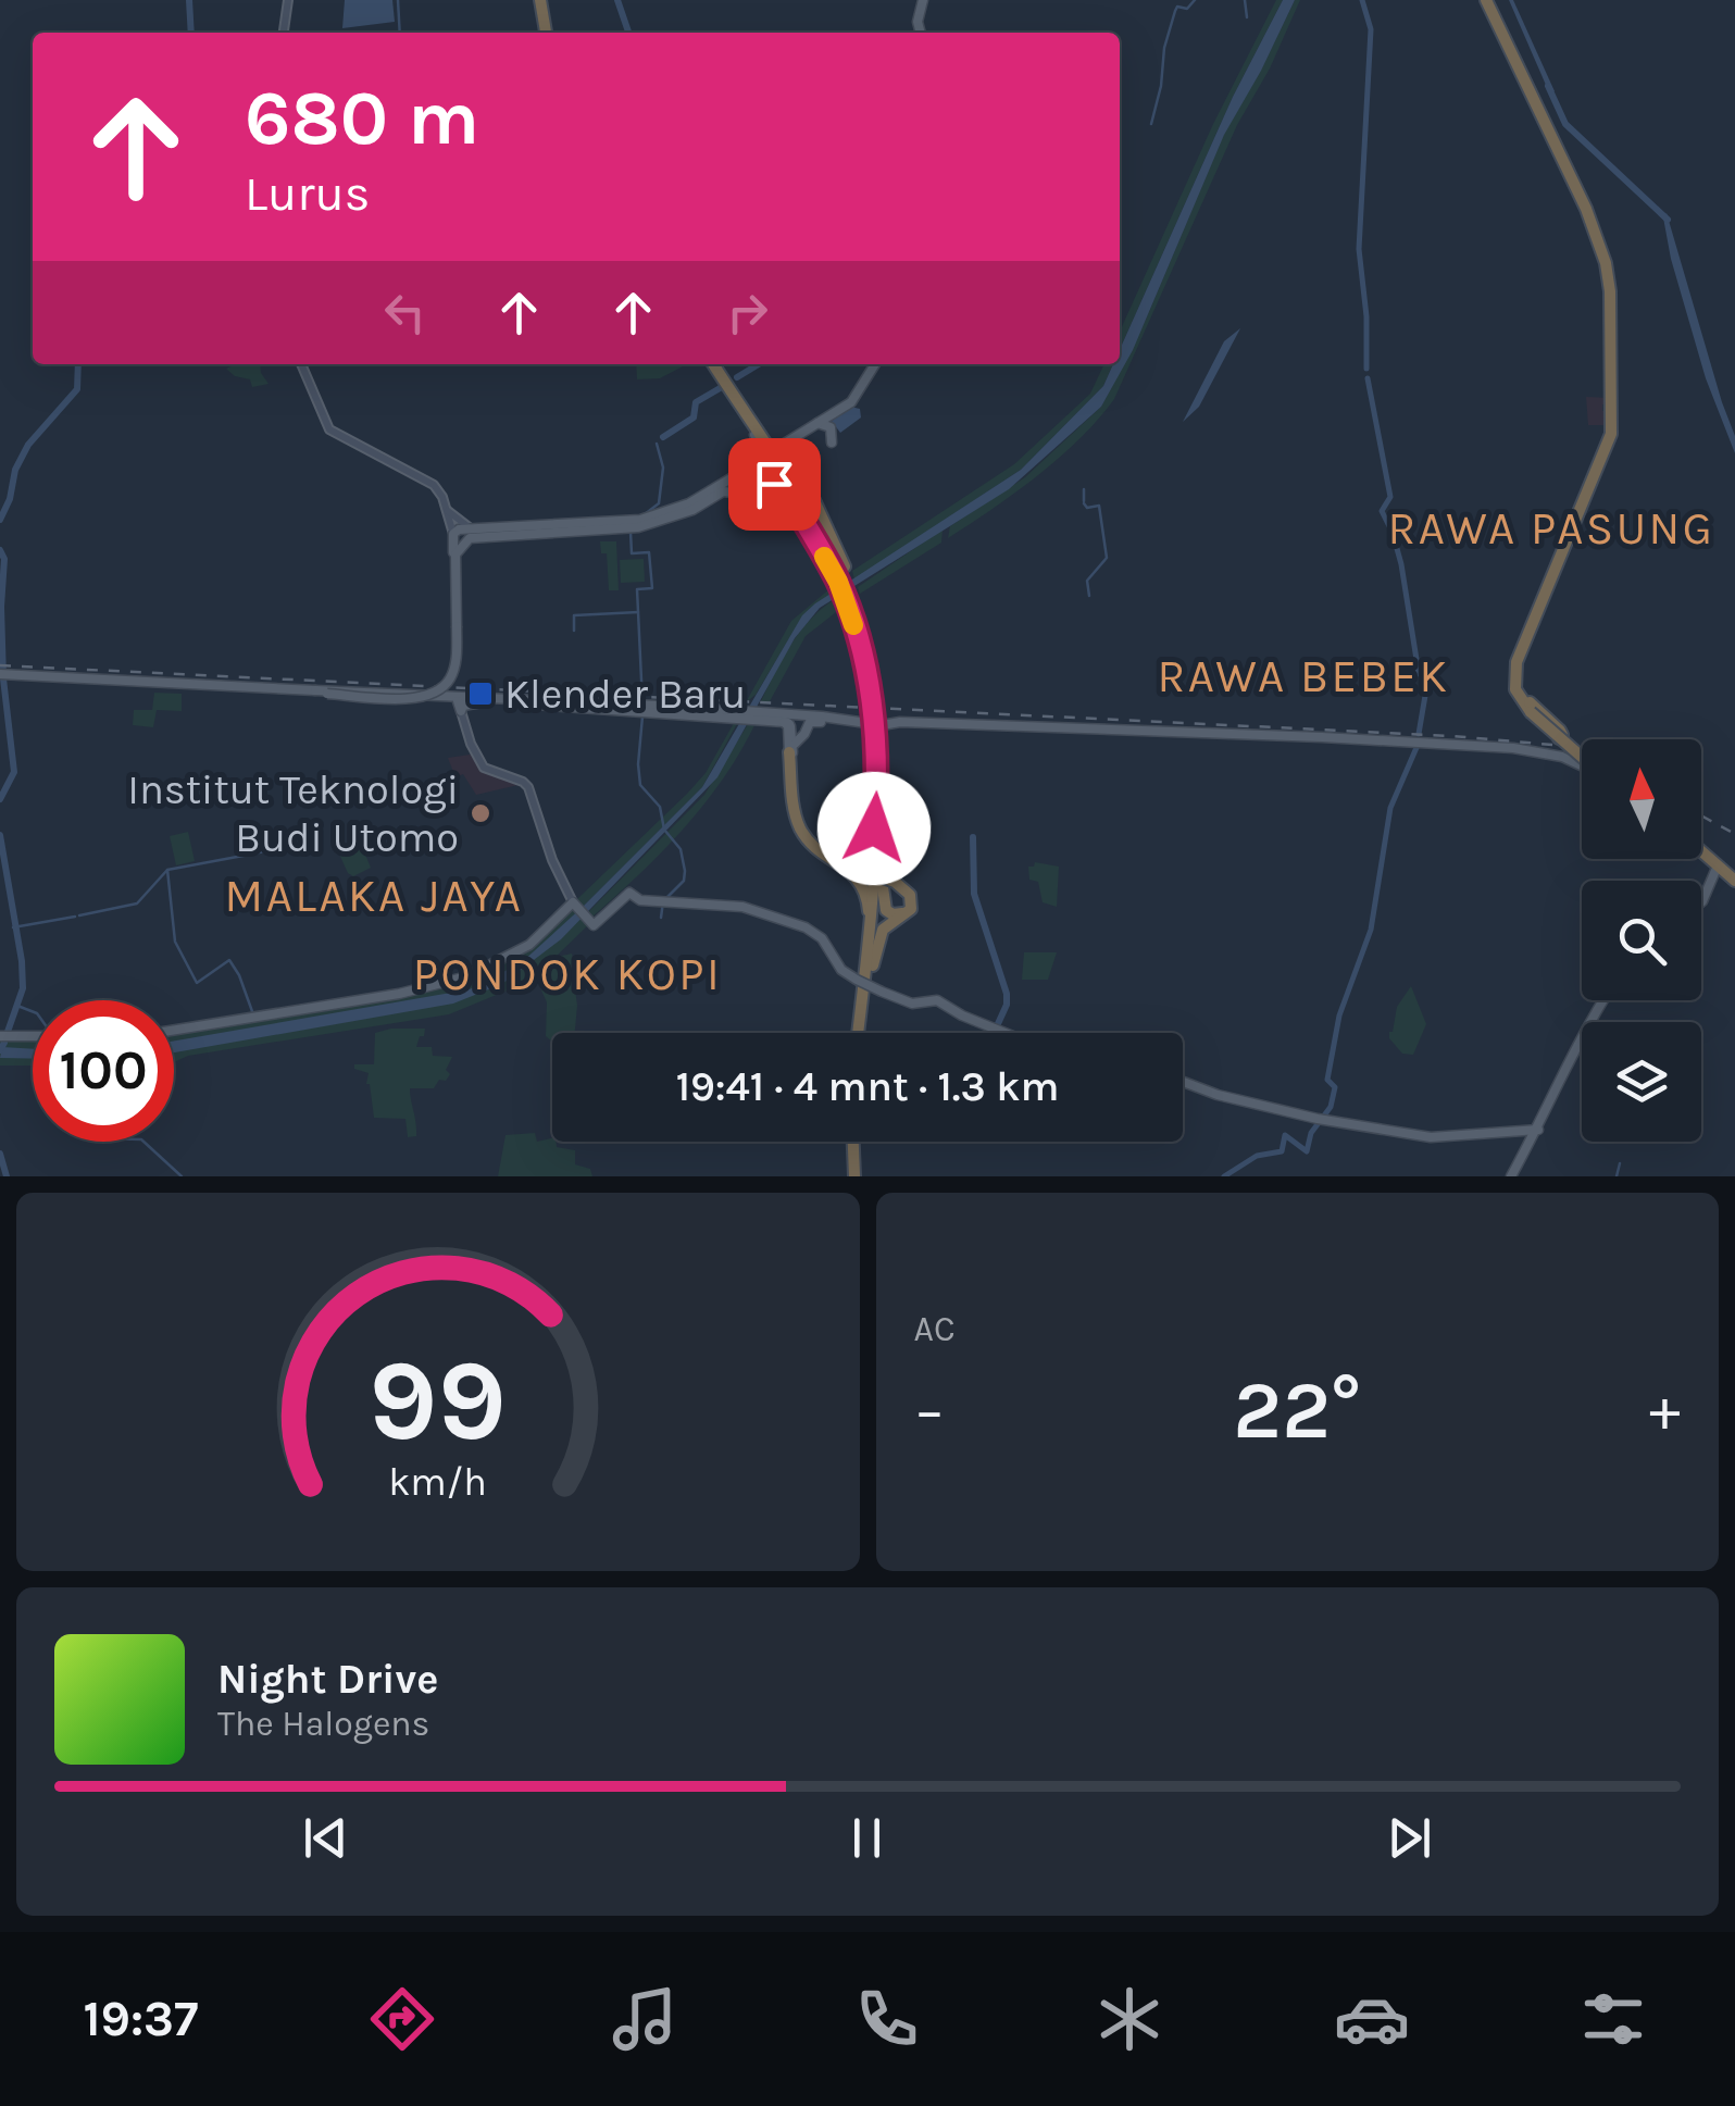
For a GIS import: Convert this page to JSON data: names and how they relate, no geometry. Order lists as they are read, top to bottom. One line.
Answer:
{"districts":["RAWA PASUNG","RAWA BEBEK","MALAKA JAYA","PONDOK KOPI"],"places":{"transit":["Klender Baru"],"other":["Institut Teknologi Budi Utomo"]},"north":"top","page":{"turn":["680 m","Lurus"],"limit":"100","trip":"19:41 · 4 mnt · 1.3 km","tile":"AC","heat":["−","22°","+"],"song":["Night Drive","The Halogens"],"tabs":"19:37","gauge":["99","km/h"]}}
